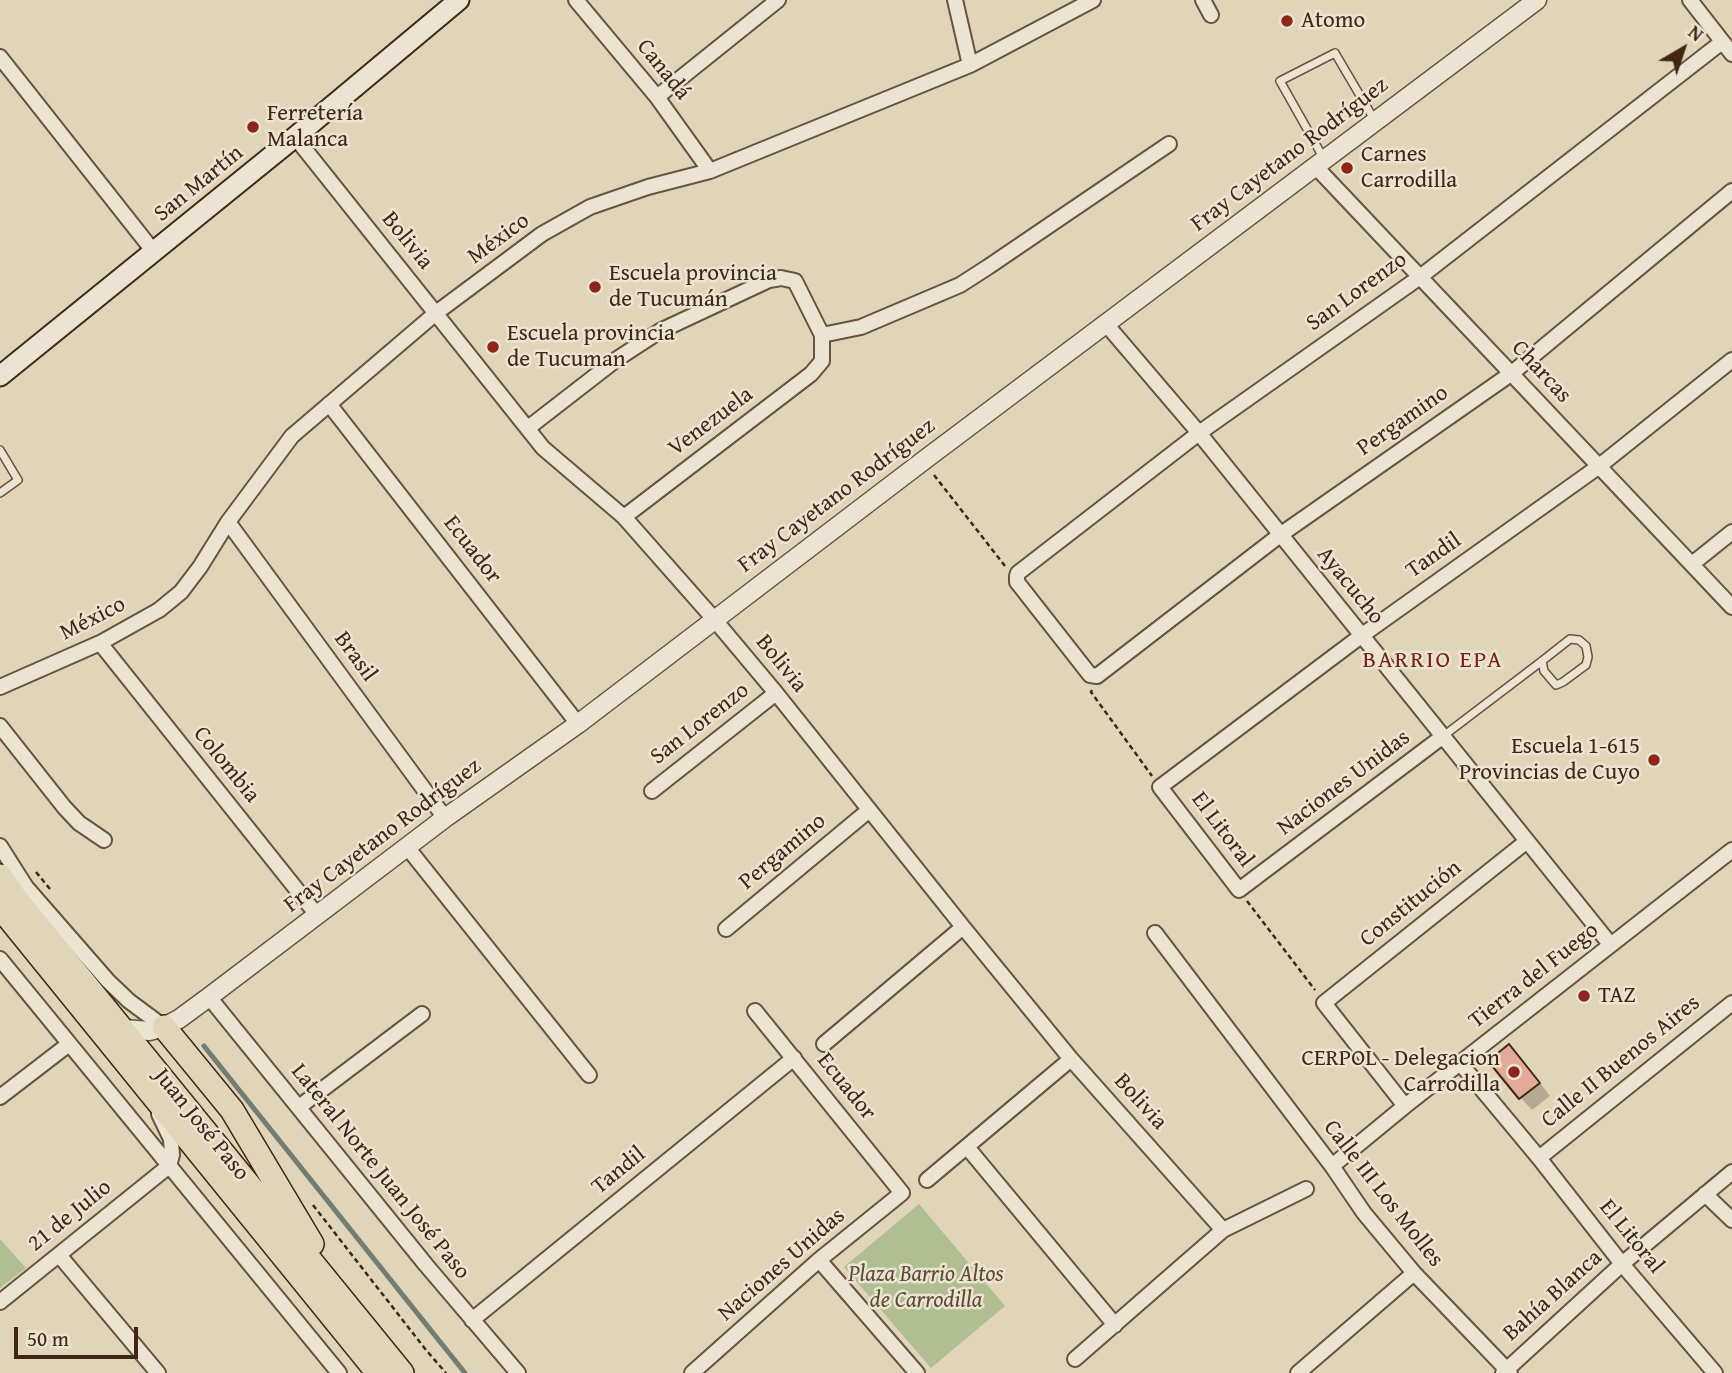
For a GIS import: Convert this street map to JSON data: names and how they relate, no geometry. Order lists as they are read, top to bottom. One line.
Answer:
{"streets":{"highway":["Juan José Paso"],"main road":["San Martín"],"street":["Canadá","Fray Cayetano Rodríguez","México","Bolivia","San Lorenzo","Charcas","Pergamino","Venezuela","Ecuador","Tandil","Ayacucho","Brasil","Colombia","Naciones Unidas","El Litoral","Constitución","Tierra del Fuego","Calle II Buenos Aires","Lateral Norte Juan José Paso","Calle III Los Molles","21 de Julio","Bahía Blanca"]},"crossings":[["Canadá","México"],["Fray Cayetano Rodríguez","Bolivia"],["Fray Cayetano Rodríguez","Charcas"],["Fray Cayetano Rodríguez","Ecuador"],["Fray Cayetano Rodríguez","Ayacucho"],["Fray Cayetano Rodríguez","Brasil"],["Fray Cayetano Rodríguez","Colombia"],["Fray Cayetano Rodríguez","Lateral Norte Juan José Paso"],["San Martín","Bolivia"],["México","Bolivia"],["México","Ecuador"],["México","Brasil"],["México","Colombia"],["Bolivia","San Lorenzo"],["Bolivia","Pergamino"],["Bolivia","Venezuela"],["San Lorenzo","Charcas"],["San Lorenzo","Ayacucho"],["Charcas","Pergamino"],["Charcas","Tandil"],["Pergamino","Ayacucho"],["Pergamino","El Litoral"],["Ecuador","Tandil"],["Ecuador","Naciones Unidas"],["Tandil","Ayacucho"],["Tandil","El Litoral"],["Tandil","Lateral Norte Juan José Paso"],["Ayacucho","Naciones Unidas"],["Ayacucho","Constitución"],["Ayacucho","Tierra del Fuego"],["Naciones Unidas","El Litoral"],["El Litoral","Constitución"],["El Litoral","Tierra del Fuego"],["El Litoral","Calle II Buenos Aires"],["El Litoral","Bahía Blanca"],["Tierra del Fuego","Calle III Los Molles"],["Calle III Los Molles","Bahía Blanca"]],"districts":["BARRIO EPA"],"parks":["Plaza Barrio Altos de Carrodilla"],"places":["Atomo","Ferretería Malanca","Carnes Carrodilla","Escuela provincia de Tucumán","Escuela provincia de Tucuman","Escuela 1-615 Provincias de Cuyo","TAZ","CERPOL - Delegacion Carrodilla"],"scale_bar":"50 m","north":"top right"}
